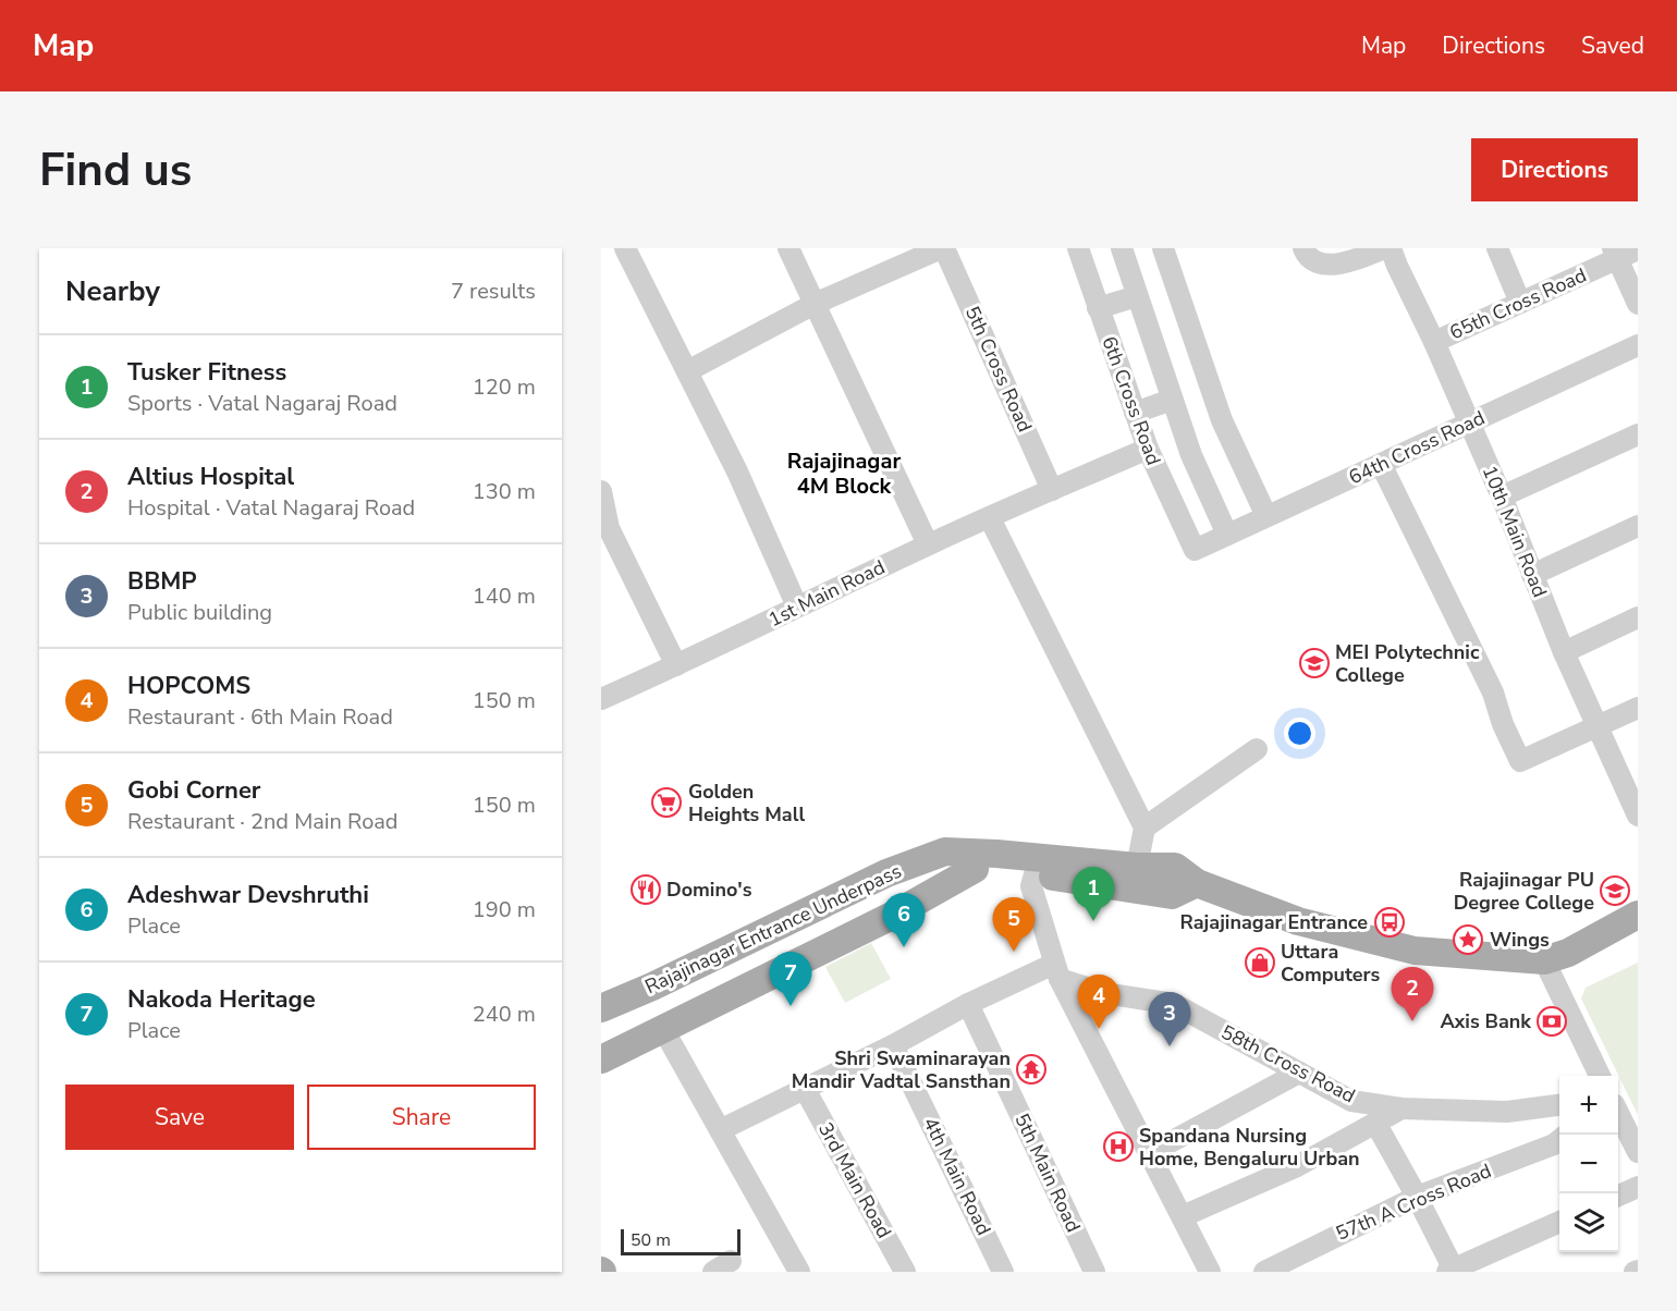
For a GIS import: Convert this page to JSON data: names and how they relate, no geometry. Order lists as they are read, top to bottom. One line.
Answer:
{"streets":{"main road":["Rajajinagar Entrance Underpass"],"street":["65th Cross Road","5th Cross Road","6th Cross Road","64th Cross Road","10th Main Road","1st Main Road","58th Cross Road","5th Main Road","4th Main Road","3rd Main Road","57th A Cross Road"]},"crossings":[["65th Cross Road","10th Main Road"],["5th Cross Road","1st Main Road"],["6th Cross Road","64th Cross Road"],["6th Cross Road","1st Main Road"],["64th Cross Road","10th Main Road"]],"districts":["Rajajinagar 4M Block"],"places":{"school or university":["MEI Polytechnic College","Rajajinagar PU Degree College"],"supermarket":["Golden Heights Mall"],"restaurant":["Domino's"],"bus stop":["Rajajinagar Entrance"],"place":["Wings"],"shop":["Uttara Computers"],"bank":["Axis Bank"],"temple":["Shri Swaminarayan Mandir Vadtal Sansthan"],"hospital":["Spandana Nursing Home, Bengaluru Urban"]},"scale_bar":"50 m","page":{"header":"Map","nav":["Map","Directions","Saved"],"buttons":["Directions",["Save","Share"]],"title":"Find us","heading":["Nearby","7 results"],"list":[{"mark":"1","name":"Tusker Fitness","note":"Sports · Vatal Nagaraj Road","value":"120 m"},{"mark":"2","name":"Altius Hospital","note":"Hospital · Vatal Nagaraj Road","value":"130 m"},{"mark":"3","name":"BBMP","note":"Public building","value":"140 m"},{"mark":"4","name":"HOPCOMS","note":"Restaurant · 6th Main Road","value":"150 m"},{"mark":"5","name":"Gobi Corner","note":"Restaurant · 2nd Main Road","value":"150 m"},{"mark":"6","name":"Adeshwar Devshruthi","note":"Place","value":"190 m"},{"mark":"7","name":"Nakoda Heritage","note":"Place","value":"240 m"}],"pins":["1","6","5","7","2","4","3"],"map_buttons":["+","−"],"scale":"50 m"}}
